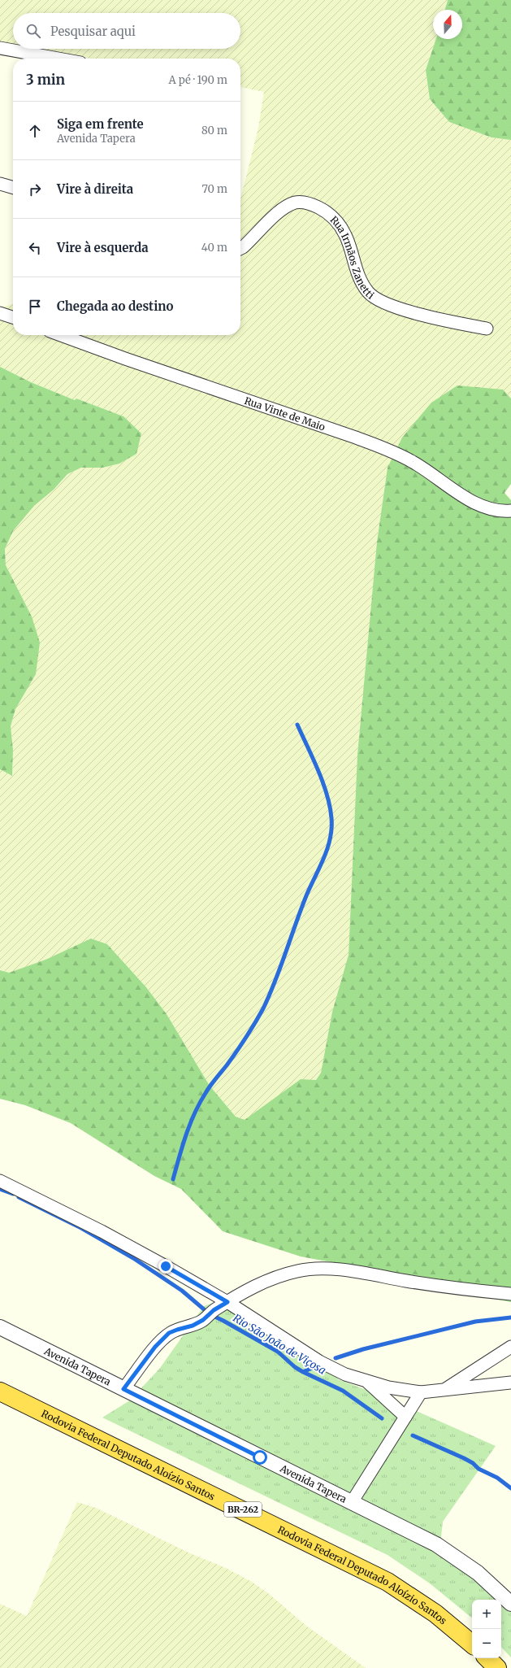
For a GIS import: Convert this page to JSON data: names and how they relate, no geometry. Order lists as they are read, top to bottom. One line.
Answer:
{"streets":{"highway":["Rodovia Federal Deputado Aloízio Santos","BR-262"],"street":["Rua Irmãos Zanetti","Rua Vinte de Maio","Avenida Tapera"]},"water":["Rio São João de Viçosa"],"north":"top","page":{"search":"Pesquisar aqui","heading":["3 min","A pé · 190 m"],"list":[["Siga em frente","Avenida Tapera","80 m"],["Vire à direita","70 m"],["Vire à esquerda","40 m"],"Chegada ao destino"],"map_buttons":["+","−"]}}
